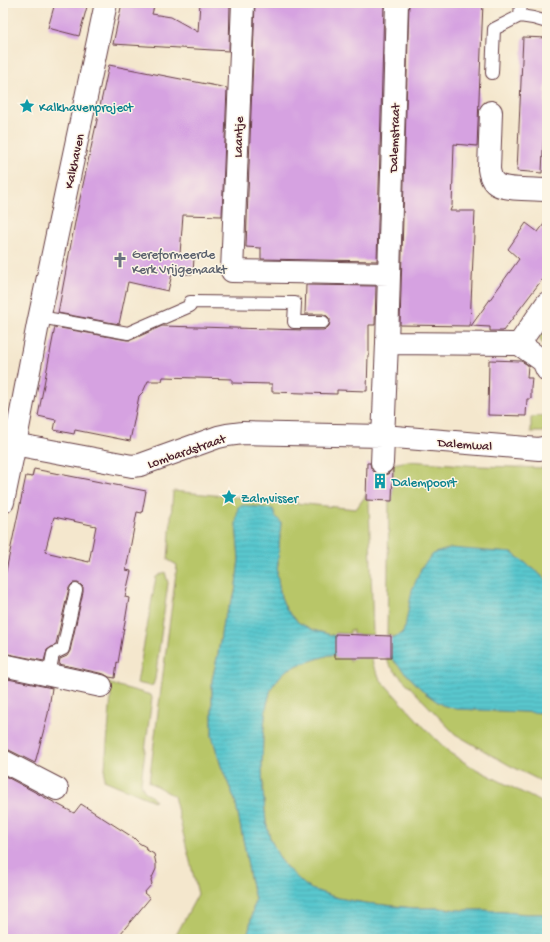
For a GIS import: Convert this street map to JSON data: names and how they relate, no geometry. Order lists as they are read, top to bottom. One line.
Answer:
{"streets":{"street":["Laantje","Dalemstraat","Kalkhaven","Dalemwal","Lombardstraat"]},"crossings":[["Laantje","Dalemstraat"],["Dalemstraat","Dalemwal"],["Dalemstraat","Lombardstraat"],["Kalkhaven","Lombardstraat"],["Dalemwal","Lombardstraat"]],"places":{"place":["Kalkhavenproject","Zalmvisser"],"church":["Gereformeerde Kerk Vrijgemaakt"],"building":["Dalempoort"]}}
